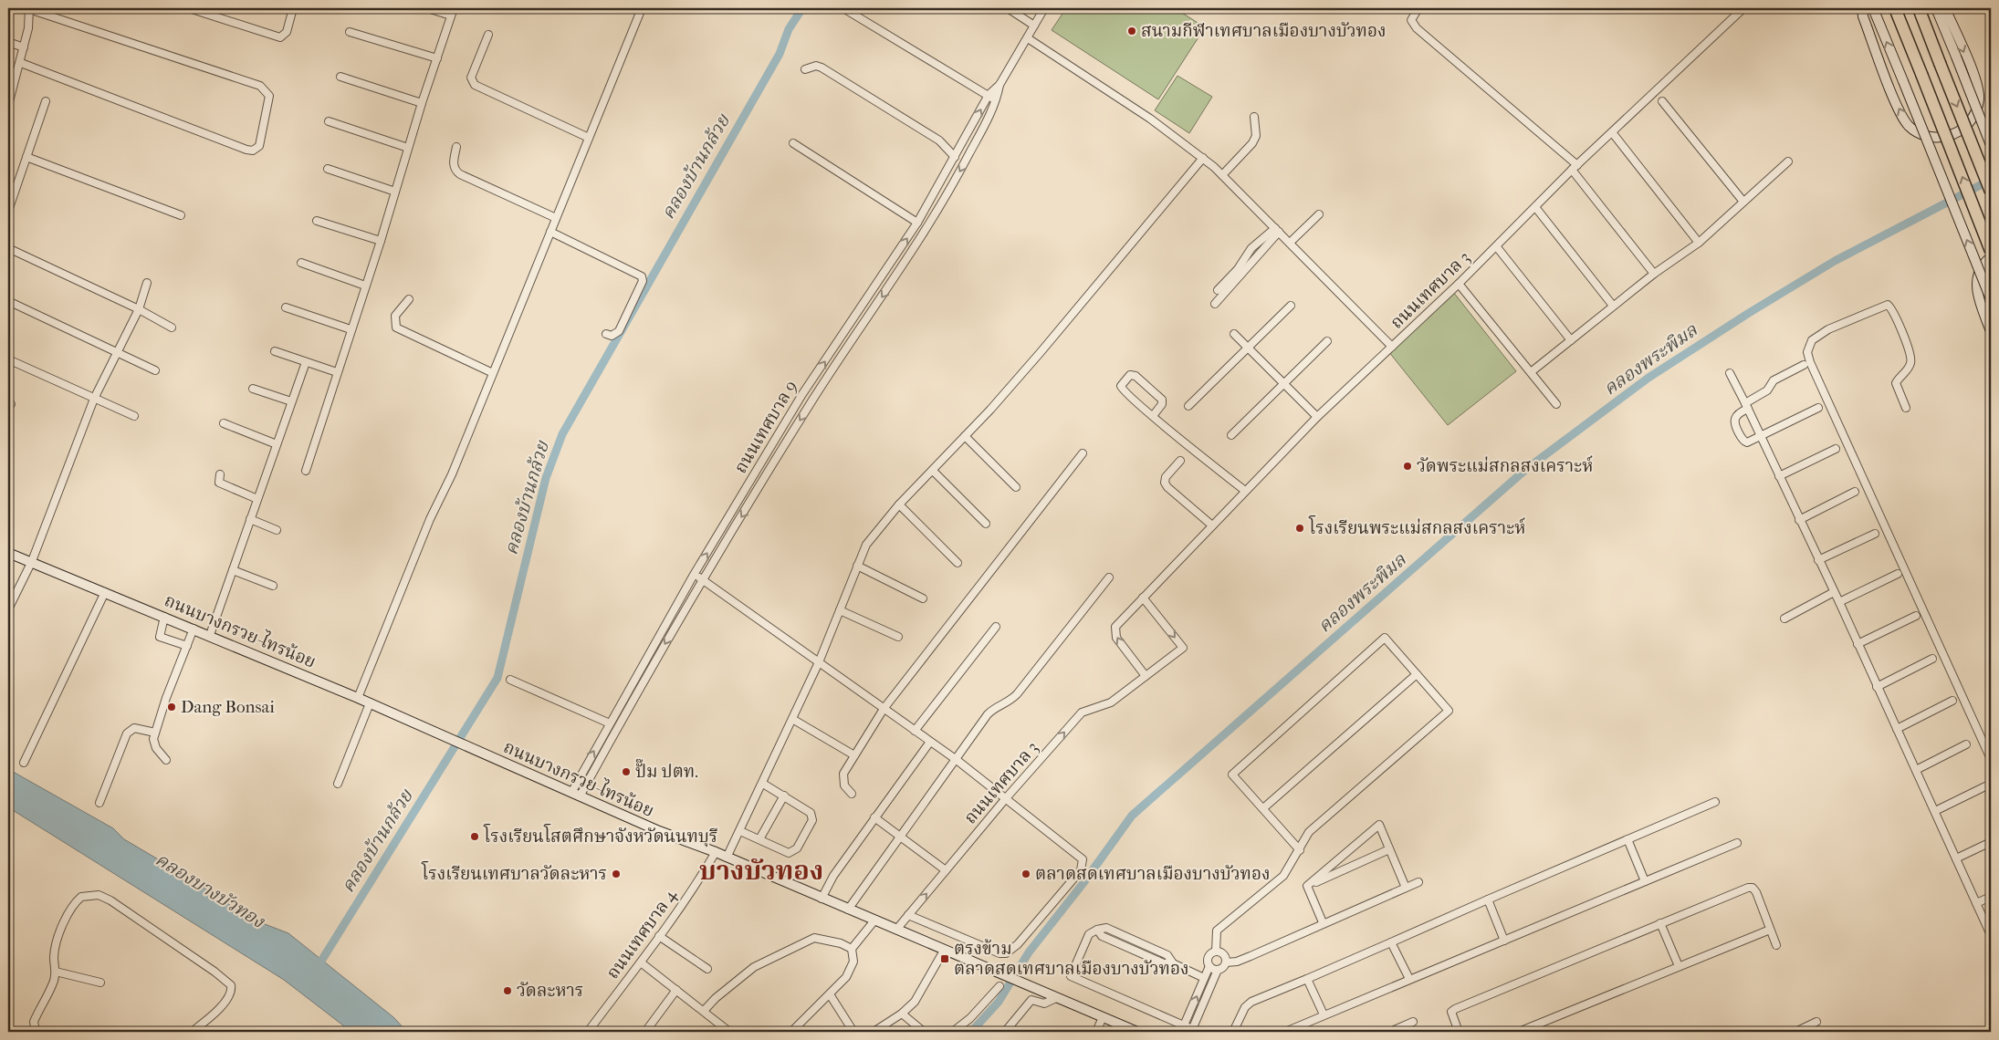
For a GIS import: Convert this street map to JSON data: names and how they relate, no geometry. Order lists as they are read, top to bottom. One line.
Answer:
{"streets":{"main road":["ถนนบางกรวย-ไทรน้อย"],"street":["ถนนเทศบาล 3","ถนนเทศบาล 9","ถนนเทศบาล 4"]},"crossings":[["ถนนเทศบาล 3","ถนนบางกรวย-ไทรน้อย"],["ถนนเทศบาล 9","ถนนบางกรวย-ไทรน้อย"],["ถนนบางกรวย-ไทรน้อย","ถนนเทศบาล 4"]],"districts":["บางบัวทอง"],"water":["คลองบ้านกล้วย","คลองพระพิมล","คลองบางบัวทอง"],"places":{"other":["สนามกีฬาเทศบาลเมืองบางบัวทอง","วัดพระแม่สกลสงเคราะห์","โรงเรียนพระแม่สกลสงเคราะห์","Dang Bonsai","ปั๊ม ปตท.","โรงเรียนโสตศึกษาจังหวัดนนทบุรี","โรงเรียนเทศบาลวัดละหาร","ตลาดสดเทศบาลเมืองบางบัวทอง","วัดละหาร"],"transit":["ตรงข้าม ตลาดสดเทศบาลเมืองบางบัวทอง"]}}
